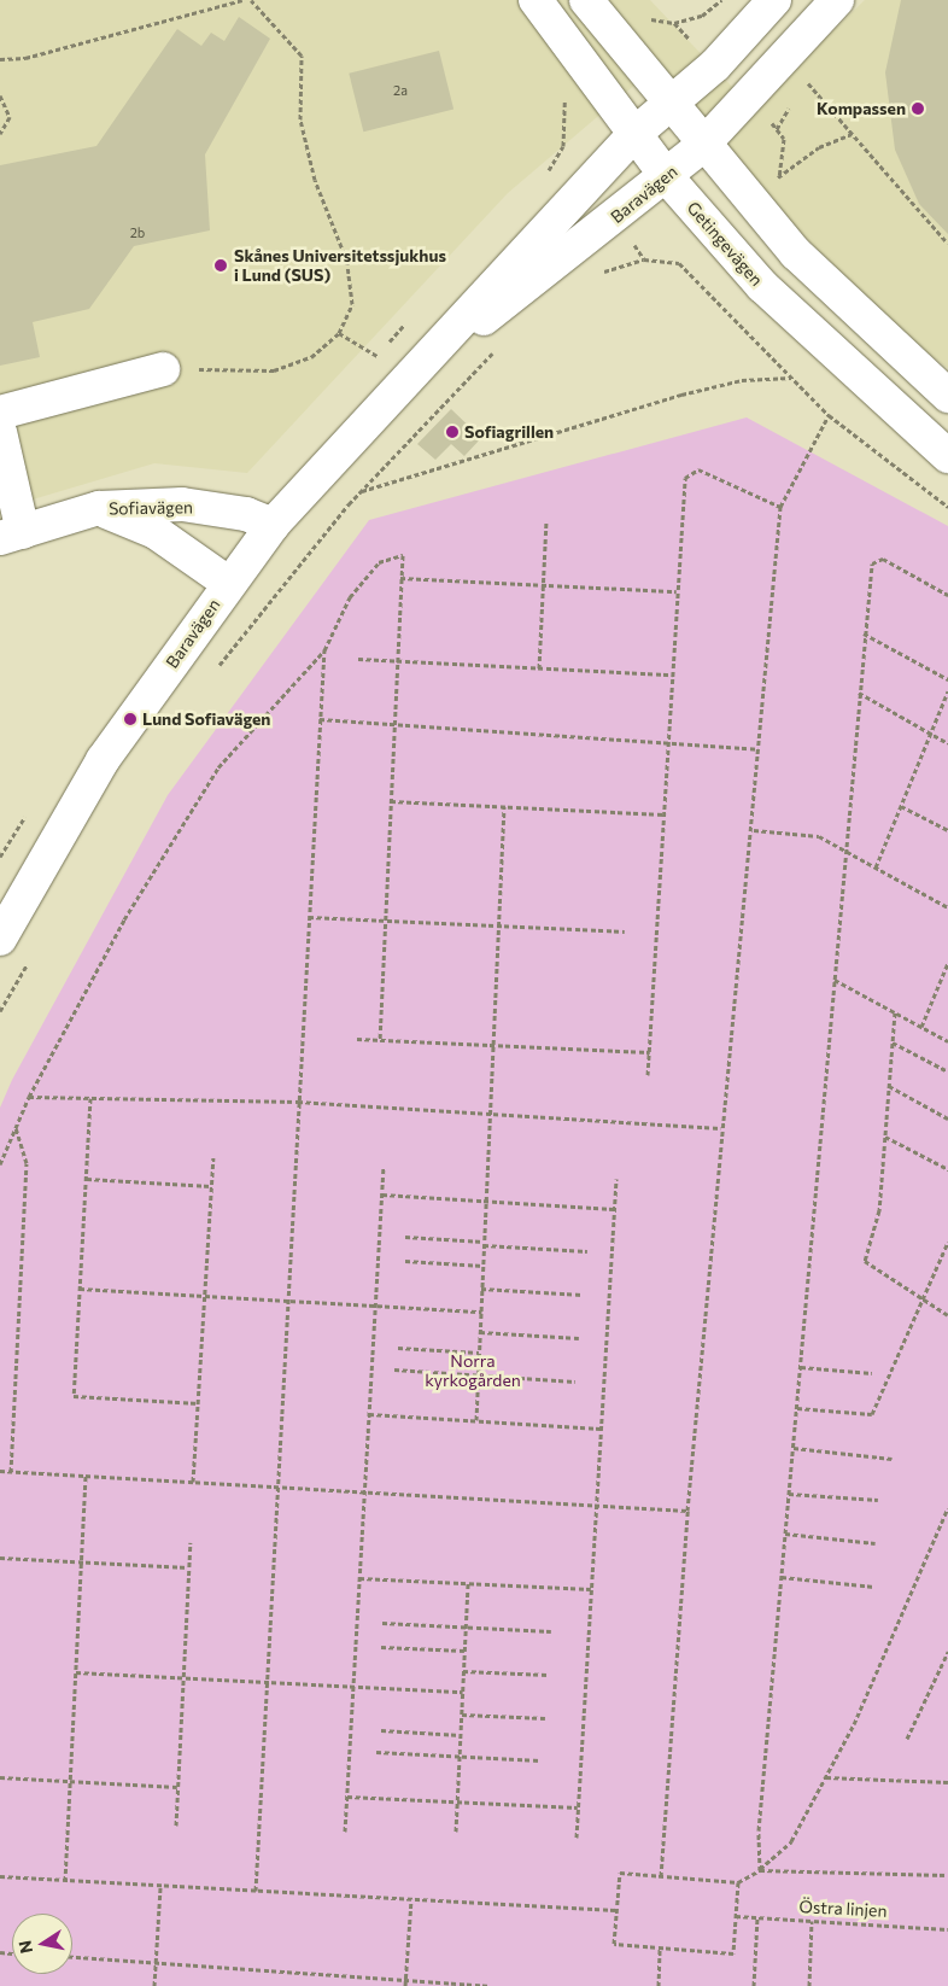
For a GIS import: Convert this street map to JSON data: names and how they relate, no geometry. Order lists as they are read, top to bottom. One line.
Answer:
{"streets":{"street":["Baravägen","Getingevägen","Sofiavägen"],"path":["Östra linjen"]},"crossings":[["Baravägen","Getingevägen"],["Baravägen","Sofiavägen"]],"parks":["Norra kyrkogården"],"places":["Kompassen","Skånes Universitetssjukhus i Lund (SUS)","Sofiagrillen","Lund Sofiavägen"],"house_numbers":["2a","2b"],"north":"left"}
